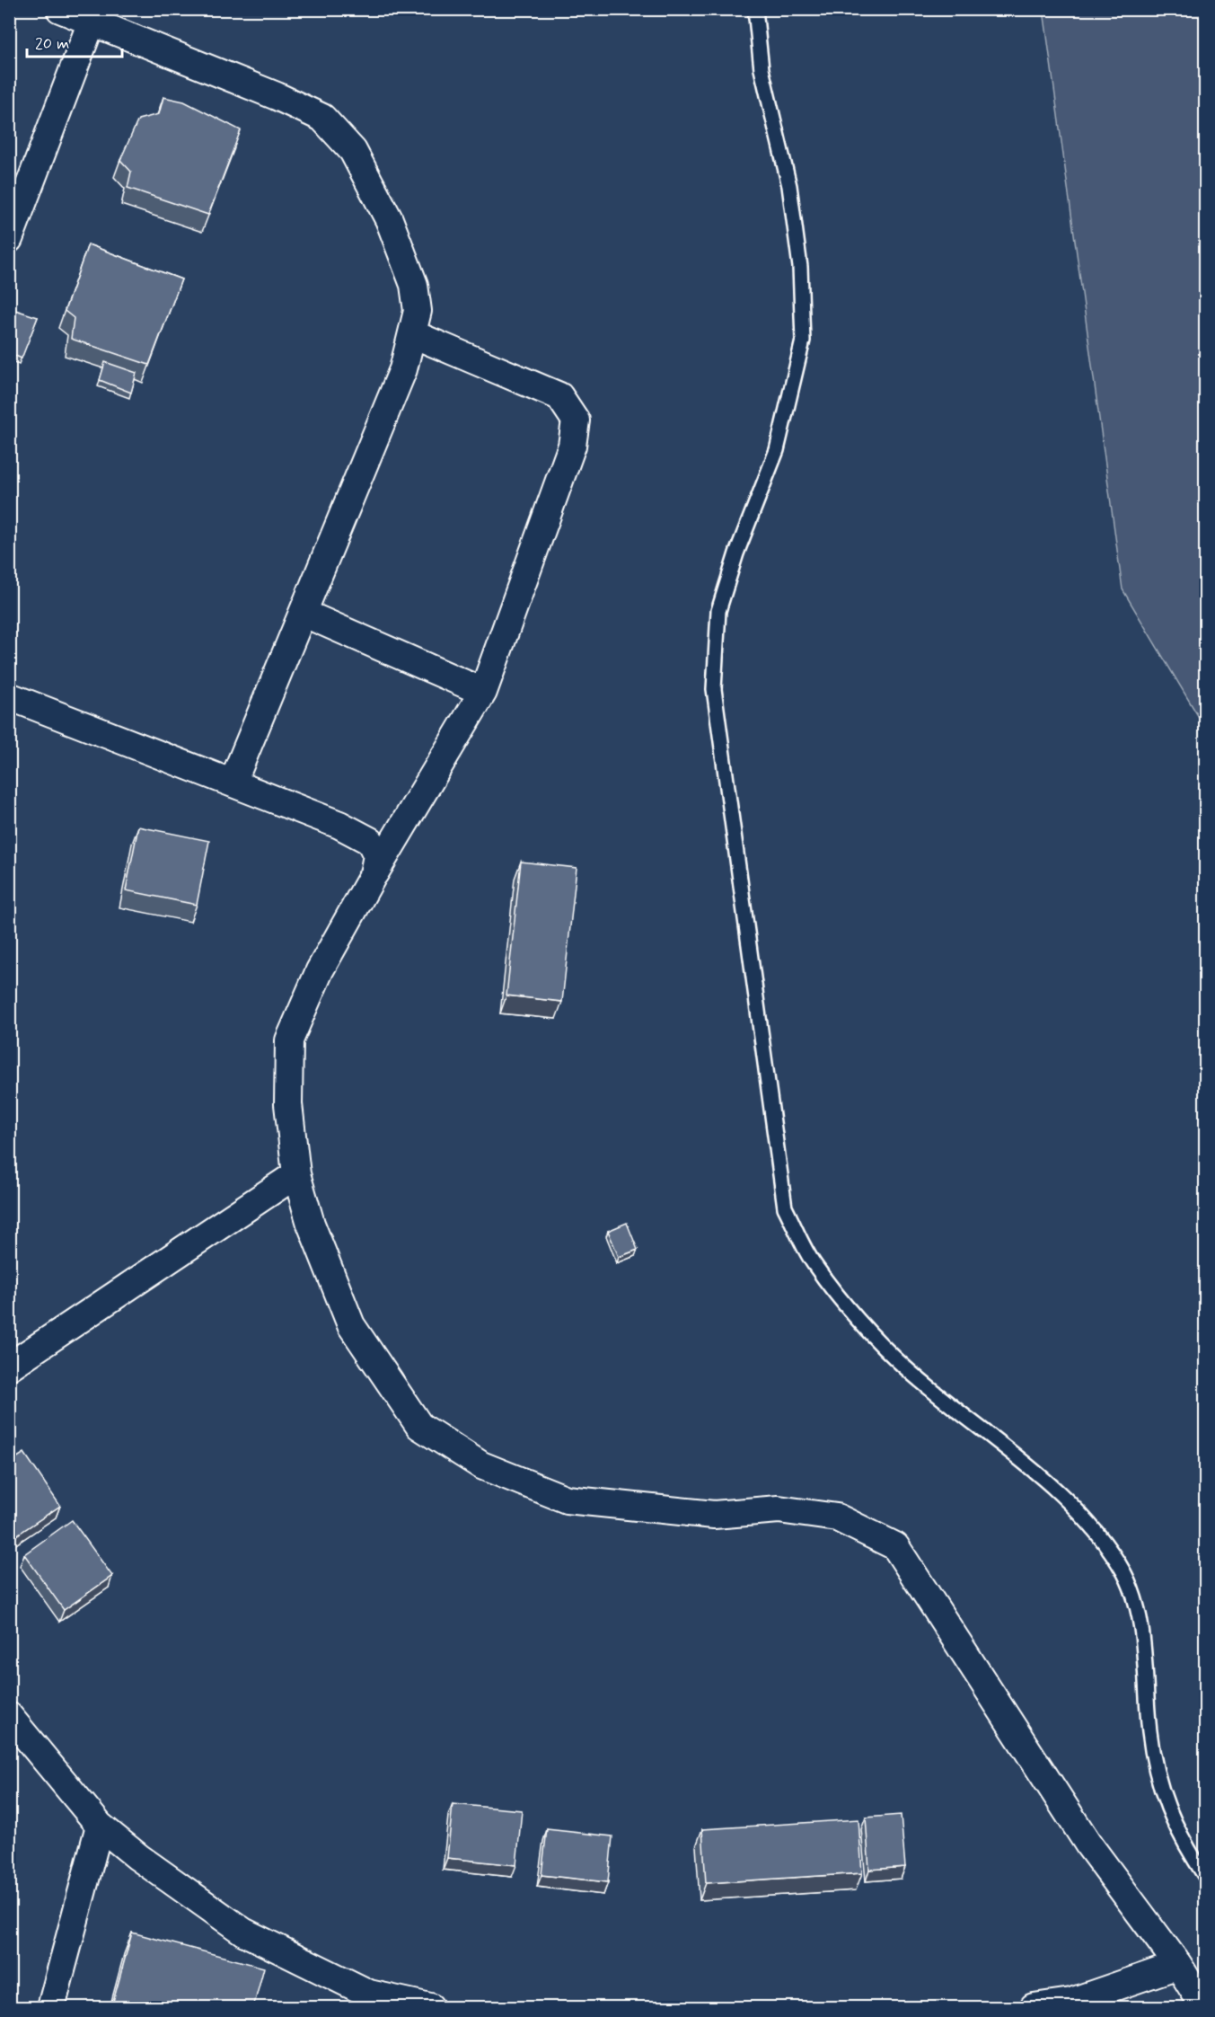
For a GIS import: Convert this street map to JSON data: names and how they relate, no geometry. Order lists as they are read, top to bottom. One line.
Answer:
{"scale_bar":"20 m"}
